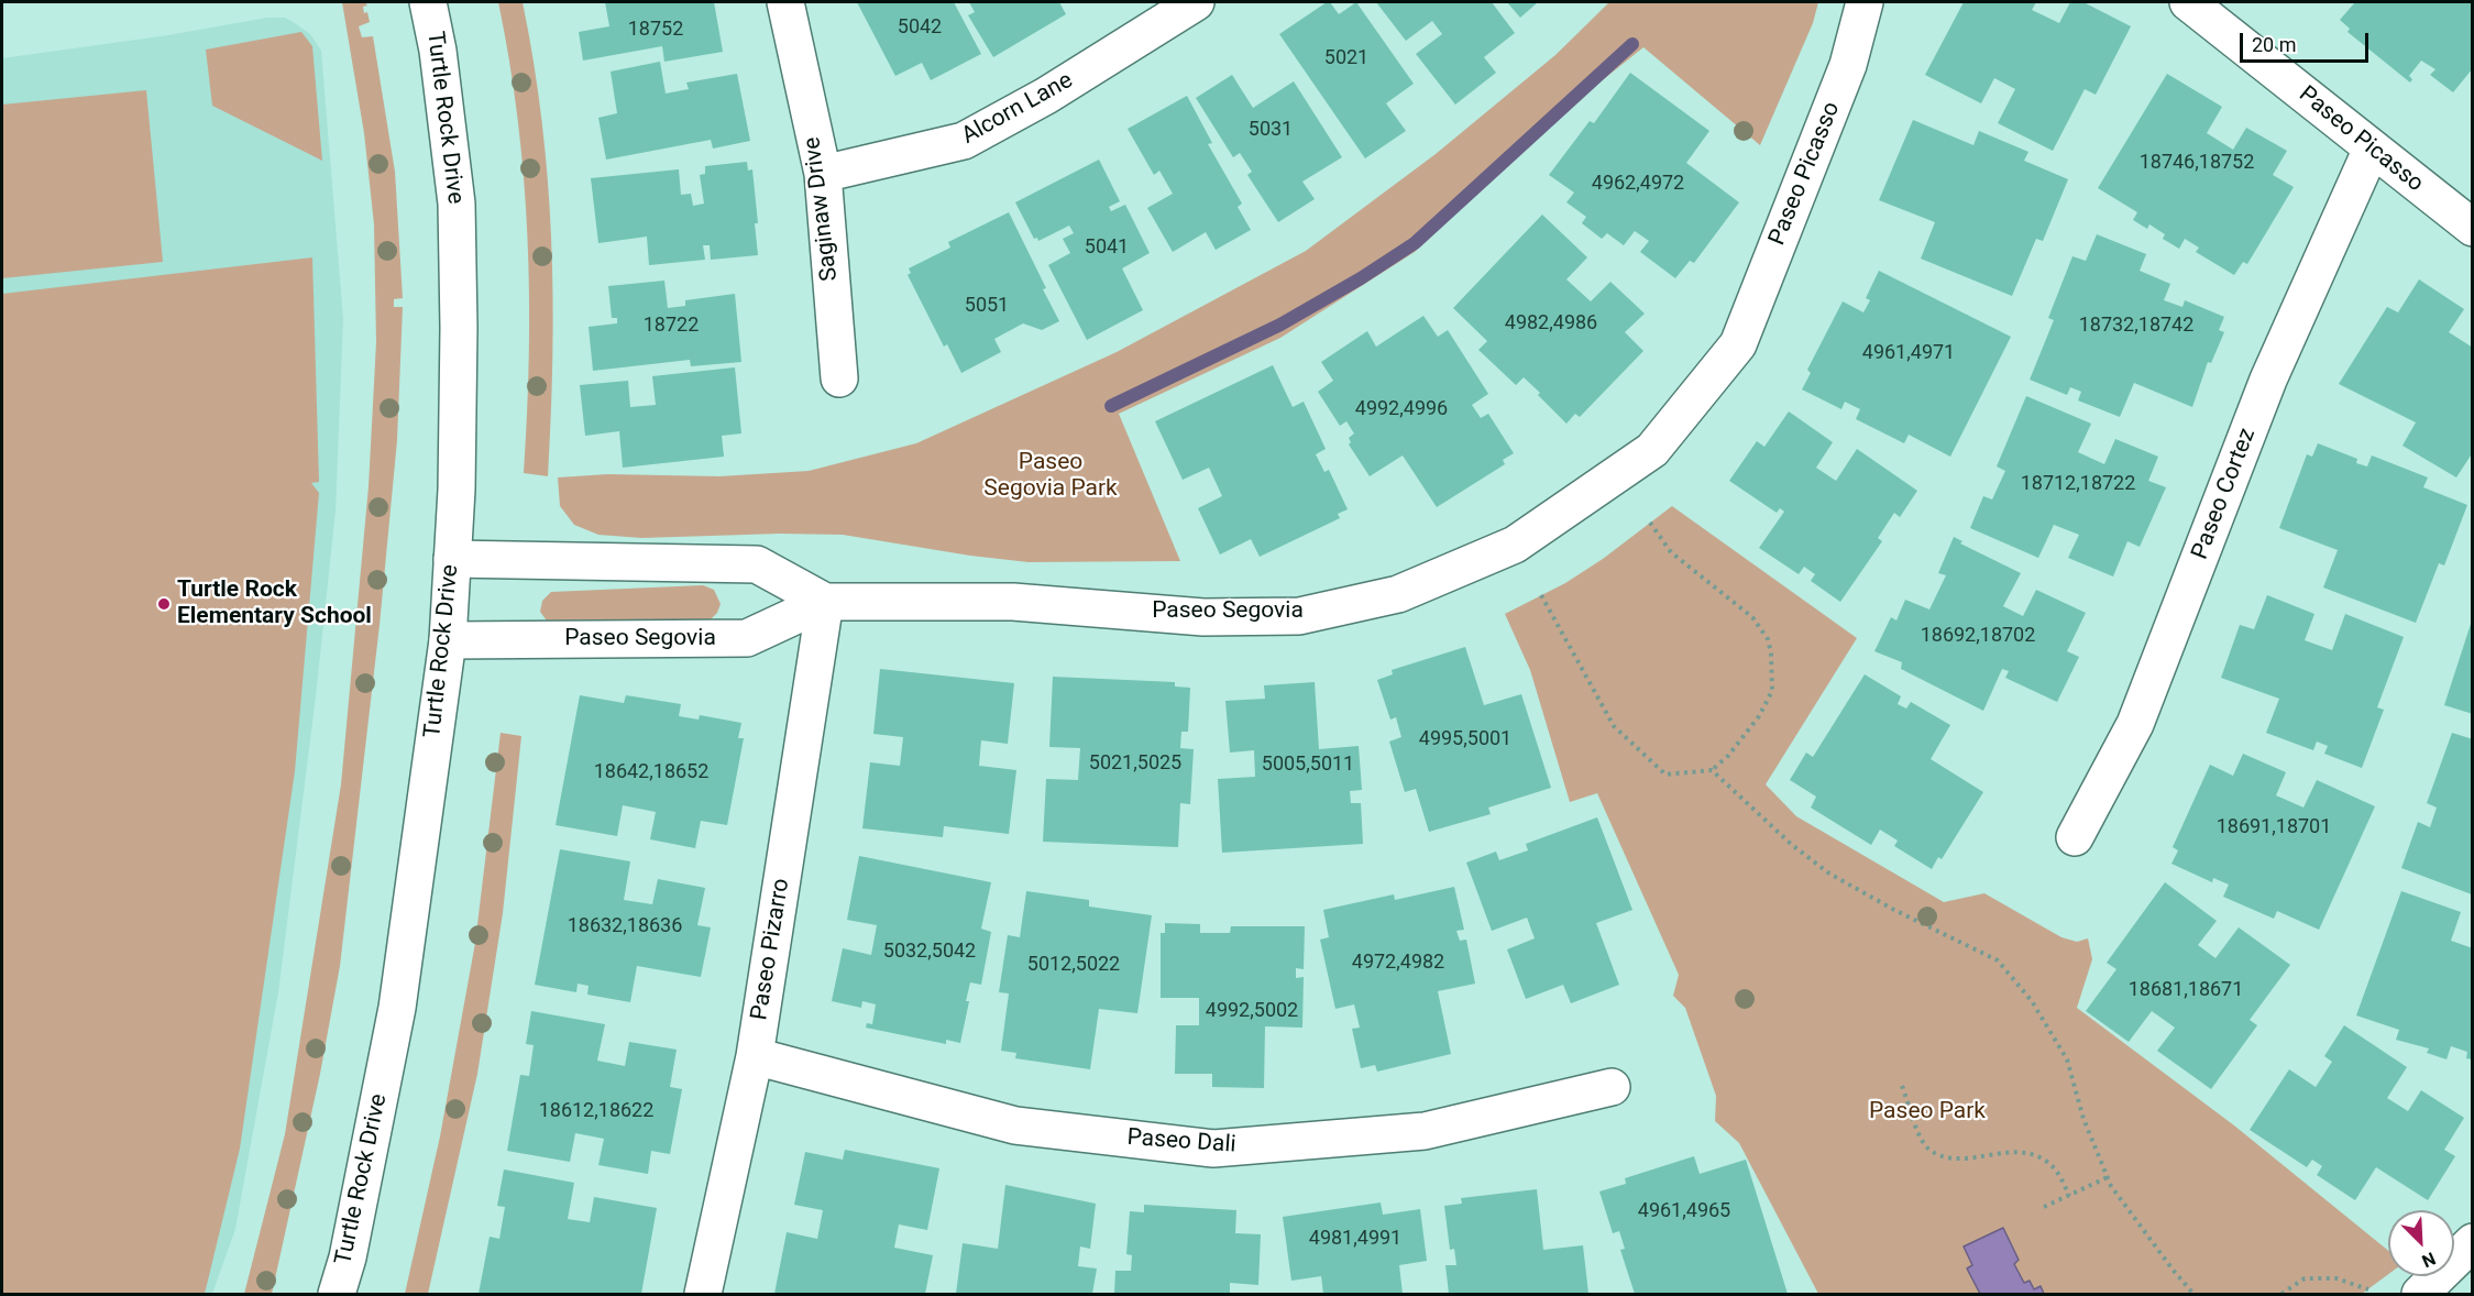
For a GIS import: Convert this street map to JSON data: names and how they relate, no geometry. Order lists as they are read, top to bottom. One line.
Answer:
{"streets":{"street":["Alcorn Lane","Turtle Rock Drive","Paseo Picasso","Saginaw Drive","Paseo Cortez","Paseo Segovia","Paseo Pizarro","Paseo Dali"]},"crossings":[["Alcorn Lane","Saginaw Drive"],["Turtle Rock Drive","Paseo Segovia"],["Paseo Picasso","Paseo Cortez"],["Paseo Picasso","Paseo Segovia"],["Paseo Segovia","Paseo Pizarro"],["Paseo Pizarro","Paseo Dali"]],"parks":["Paseo Segovia Park","Paseo Park"],"places":["Turtle Rock Elementary School"],"house_numbers":["5042","18752","5021","5031","18746,18752","4962,4972","5041","5051","4982,4986","18722","18732,18742","4961,4971","4992,4996","18712,18722","18692,18702","4995,5001","5021,5025","5005,5011","18642,18652","18691,18701","18632,18636","5032,5042","4972,4982","5012,5022","18681,18671","4992,5002","18612,18622","4961,4965","4981,4991"],"scale_bar":"20 m","north":"bottom right"}
